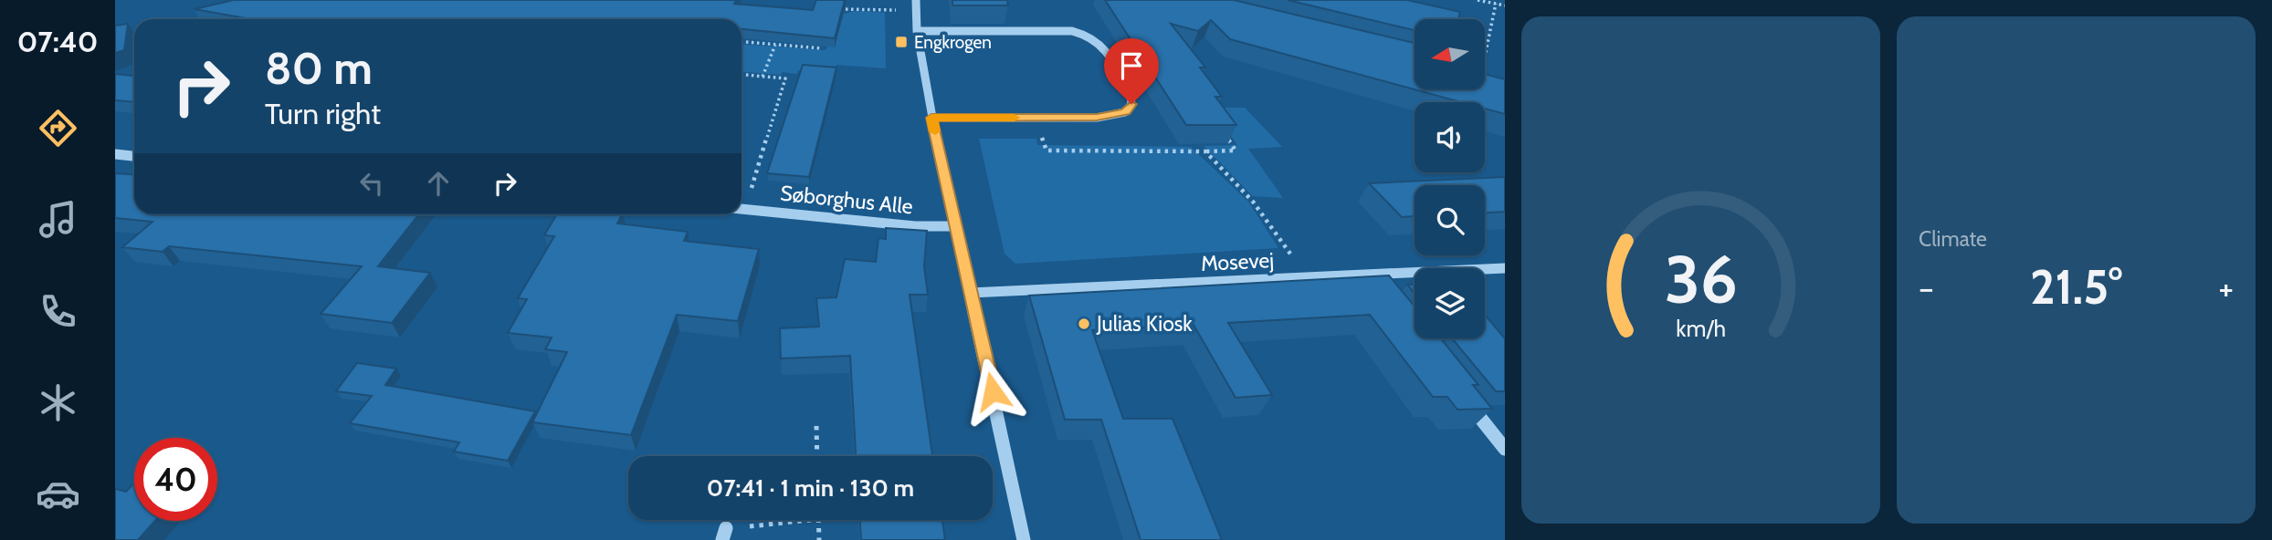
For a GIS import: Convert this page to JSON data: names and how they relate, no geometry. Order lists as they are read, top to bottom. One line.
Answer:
{"streets":{"street":["Søborghus Alle","Mosevej"]},"places":{"transit":["Engkrogen"],"other":["Julias Kiosk"]},"north":"left","page":{"tabs":"07:40","tile":"Climate","turn":["80 m","Turn right"],"heat":["−","21.5°","+"],"limit":"40","trip":"07:41 · 1 min · 130 m","gauge":["36","km/h"]}}
